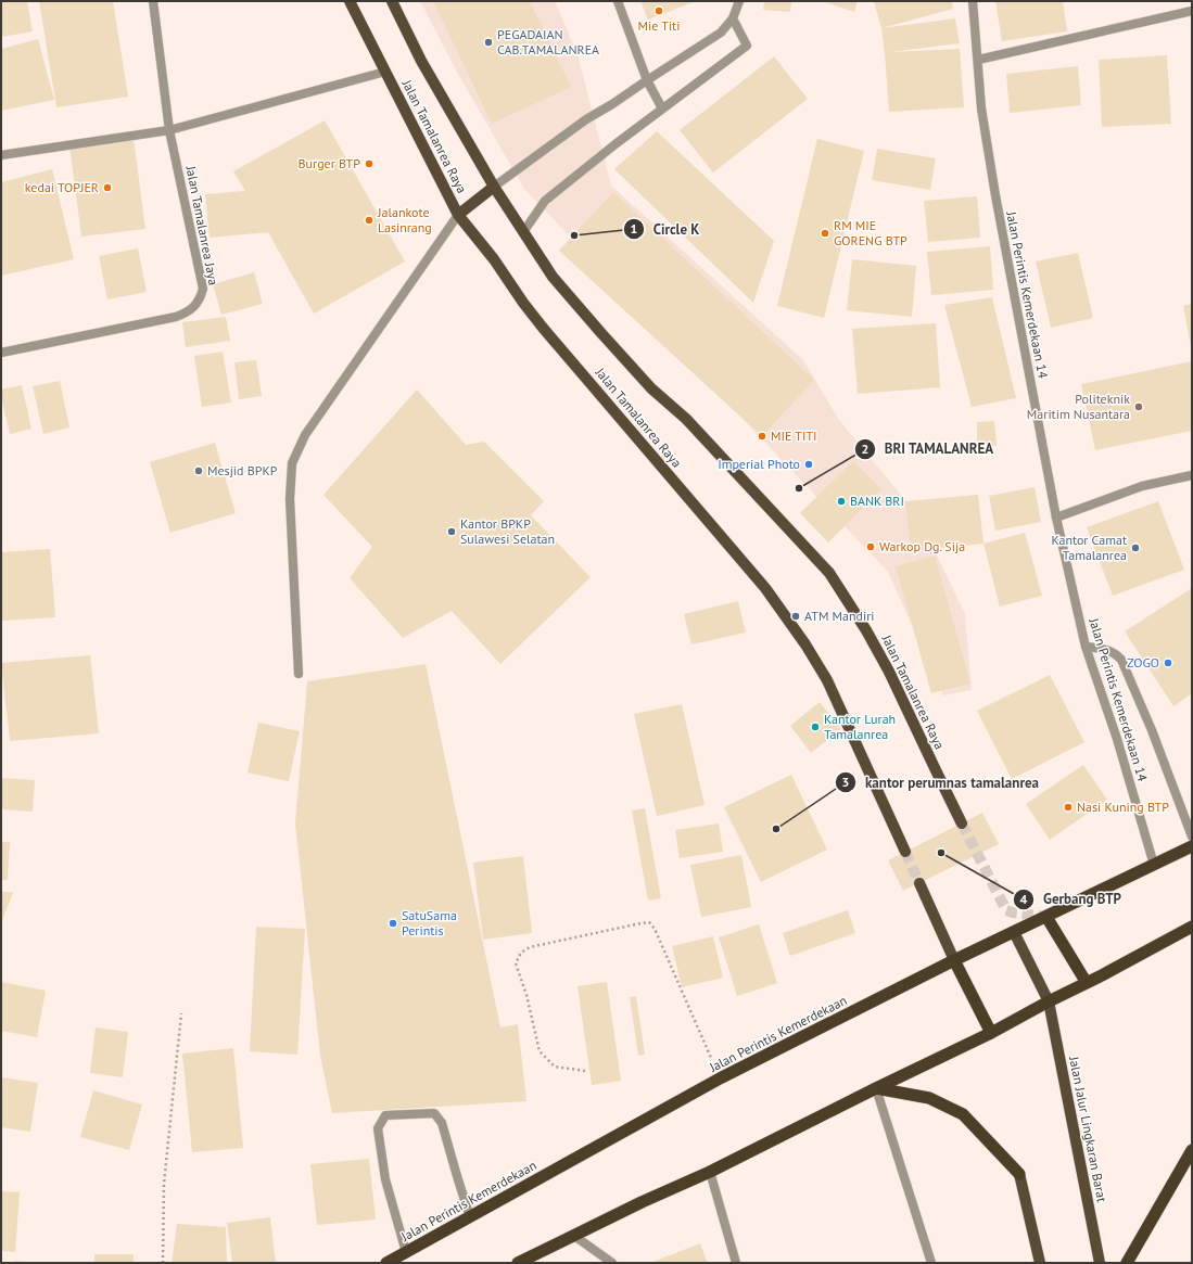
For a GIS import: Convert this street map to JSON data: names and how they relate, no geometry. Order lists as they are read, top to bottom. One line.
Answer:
{"streets":{"highway":["Jalan Perintis Kemerdekaan"],"main road":["Jalan Tamalanrea Raya","Jalan Jalur Lingkaran Barat"],"street":["Jalan Tamalanrea Jaya","Jalan Perintis Kemerdekaan 14"]},"crossings":[["Jalan Perintis Kemerdekaan 14","Jalan Perintis Kemerdekaan"],["Jalan Perintis Kemerdekaan","Jalan Jalur Lingkaran Barat"]],"places":["Mie Titi","PEGADAIAN CAB.TAMALANREA","Burger BTP","kedai TOPJER","Jalankote Lasinrang","RM MIE GORENG BTP","Circle K","Politeknik Maritim Nusantara","MIE TITI","Imperial Photo","Mesjid BPKP","BRI TAMALANREA","BANK BRI","Kantor BPKP Sulawesi Selatan","Warkop Dg. Sija","Kantor Camat Tamalanrea","ATM Mandiri","ZOGO","Kantor Lurah Tamalanrea","Nasi Kuning BTP","kantor perumnas tamalanrea","Gerbang BTP","SatuSama Perintis"]}
